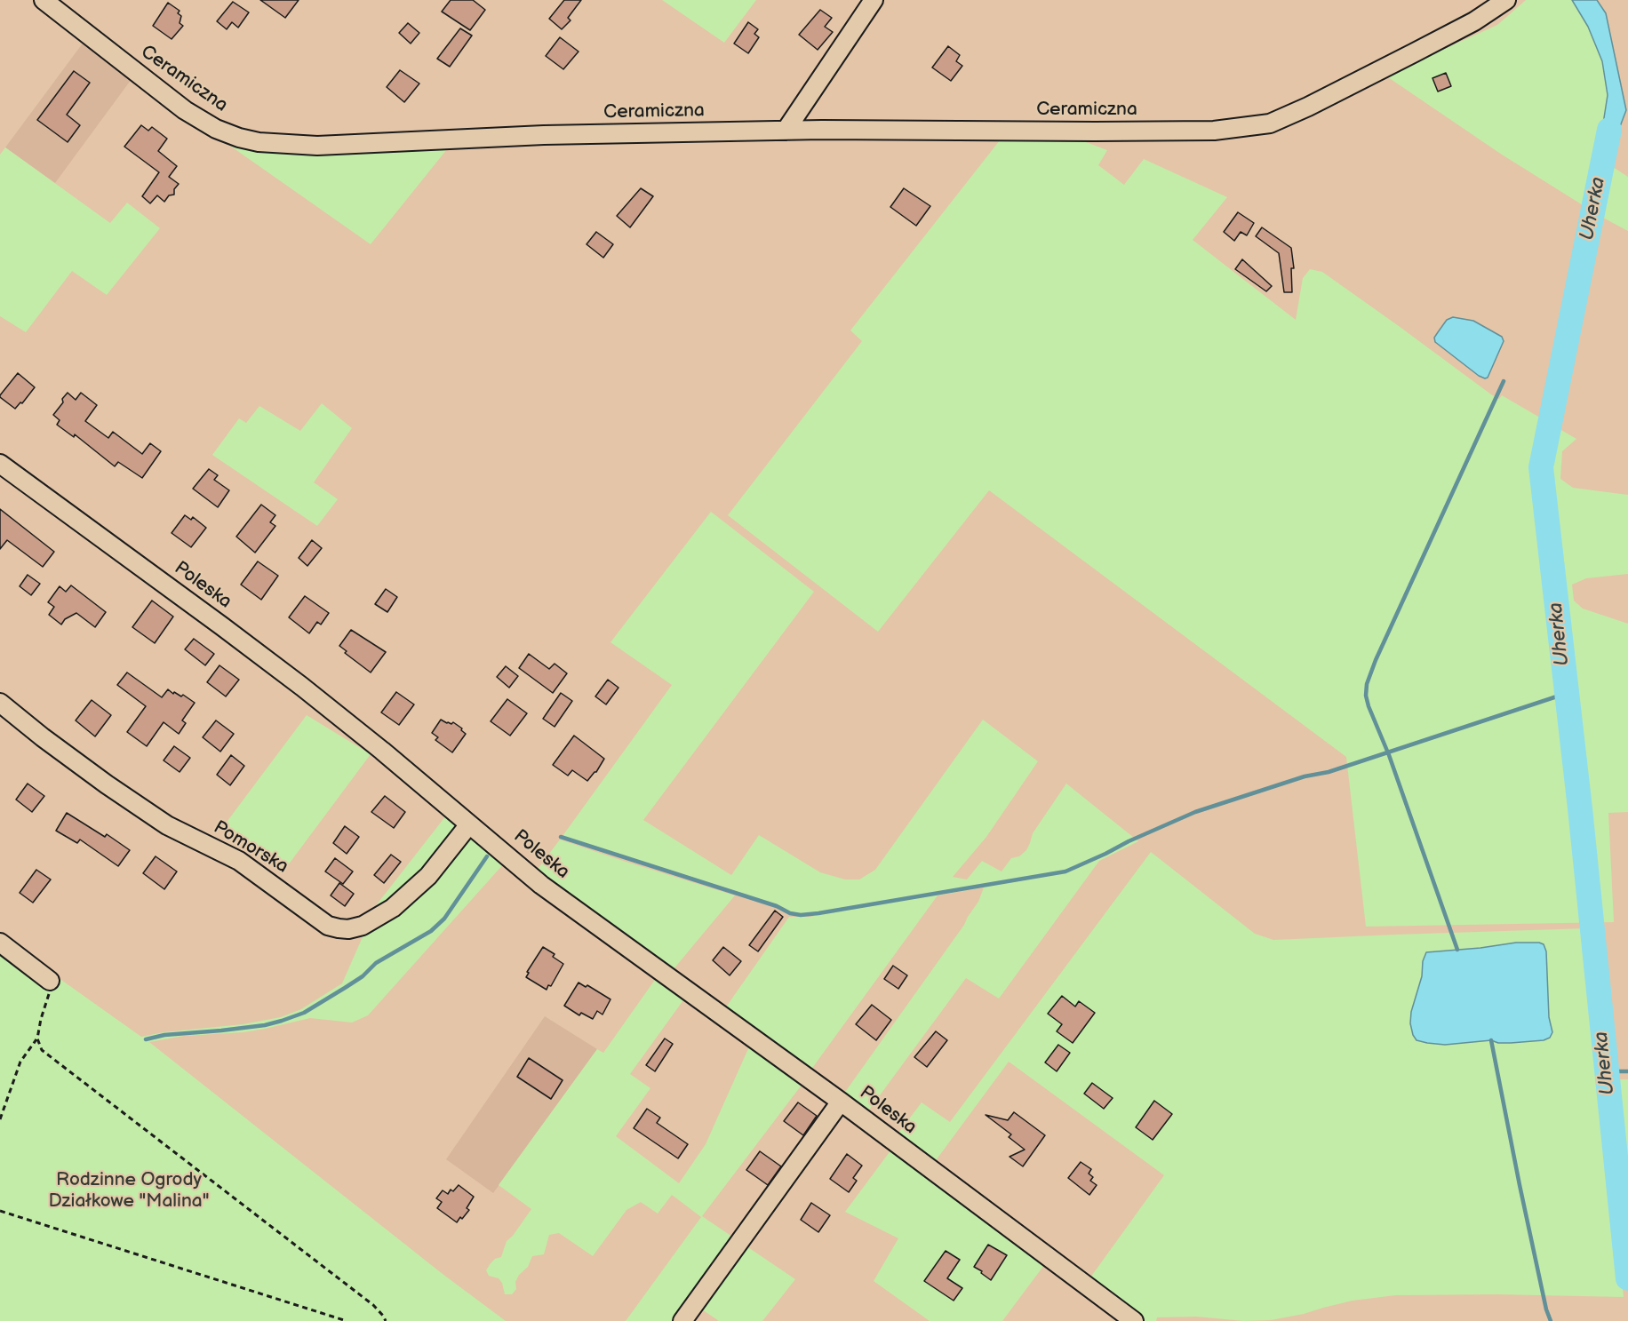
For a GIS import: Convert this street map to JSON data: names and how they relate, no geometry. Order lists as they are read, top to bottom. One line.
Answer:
{"streets":{"street":["Ceramiczna","Poleska","Pomorska"]},"crossings":[["Poleska","Pomorska"]],"water":["Uherka"],"parks":["Rodzinne Ogrody Działkowe \"Malina\""]}
